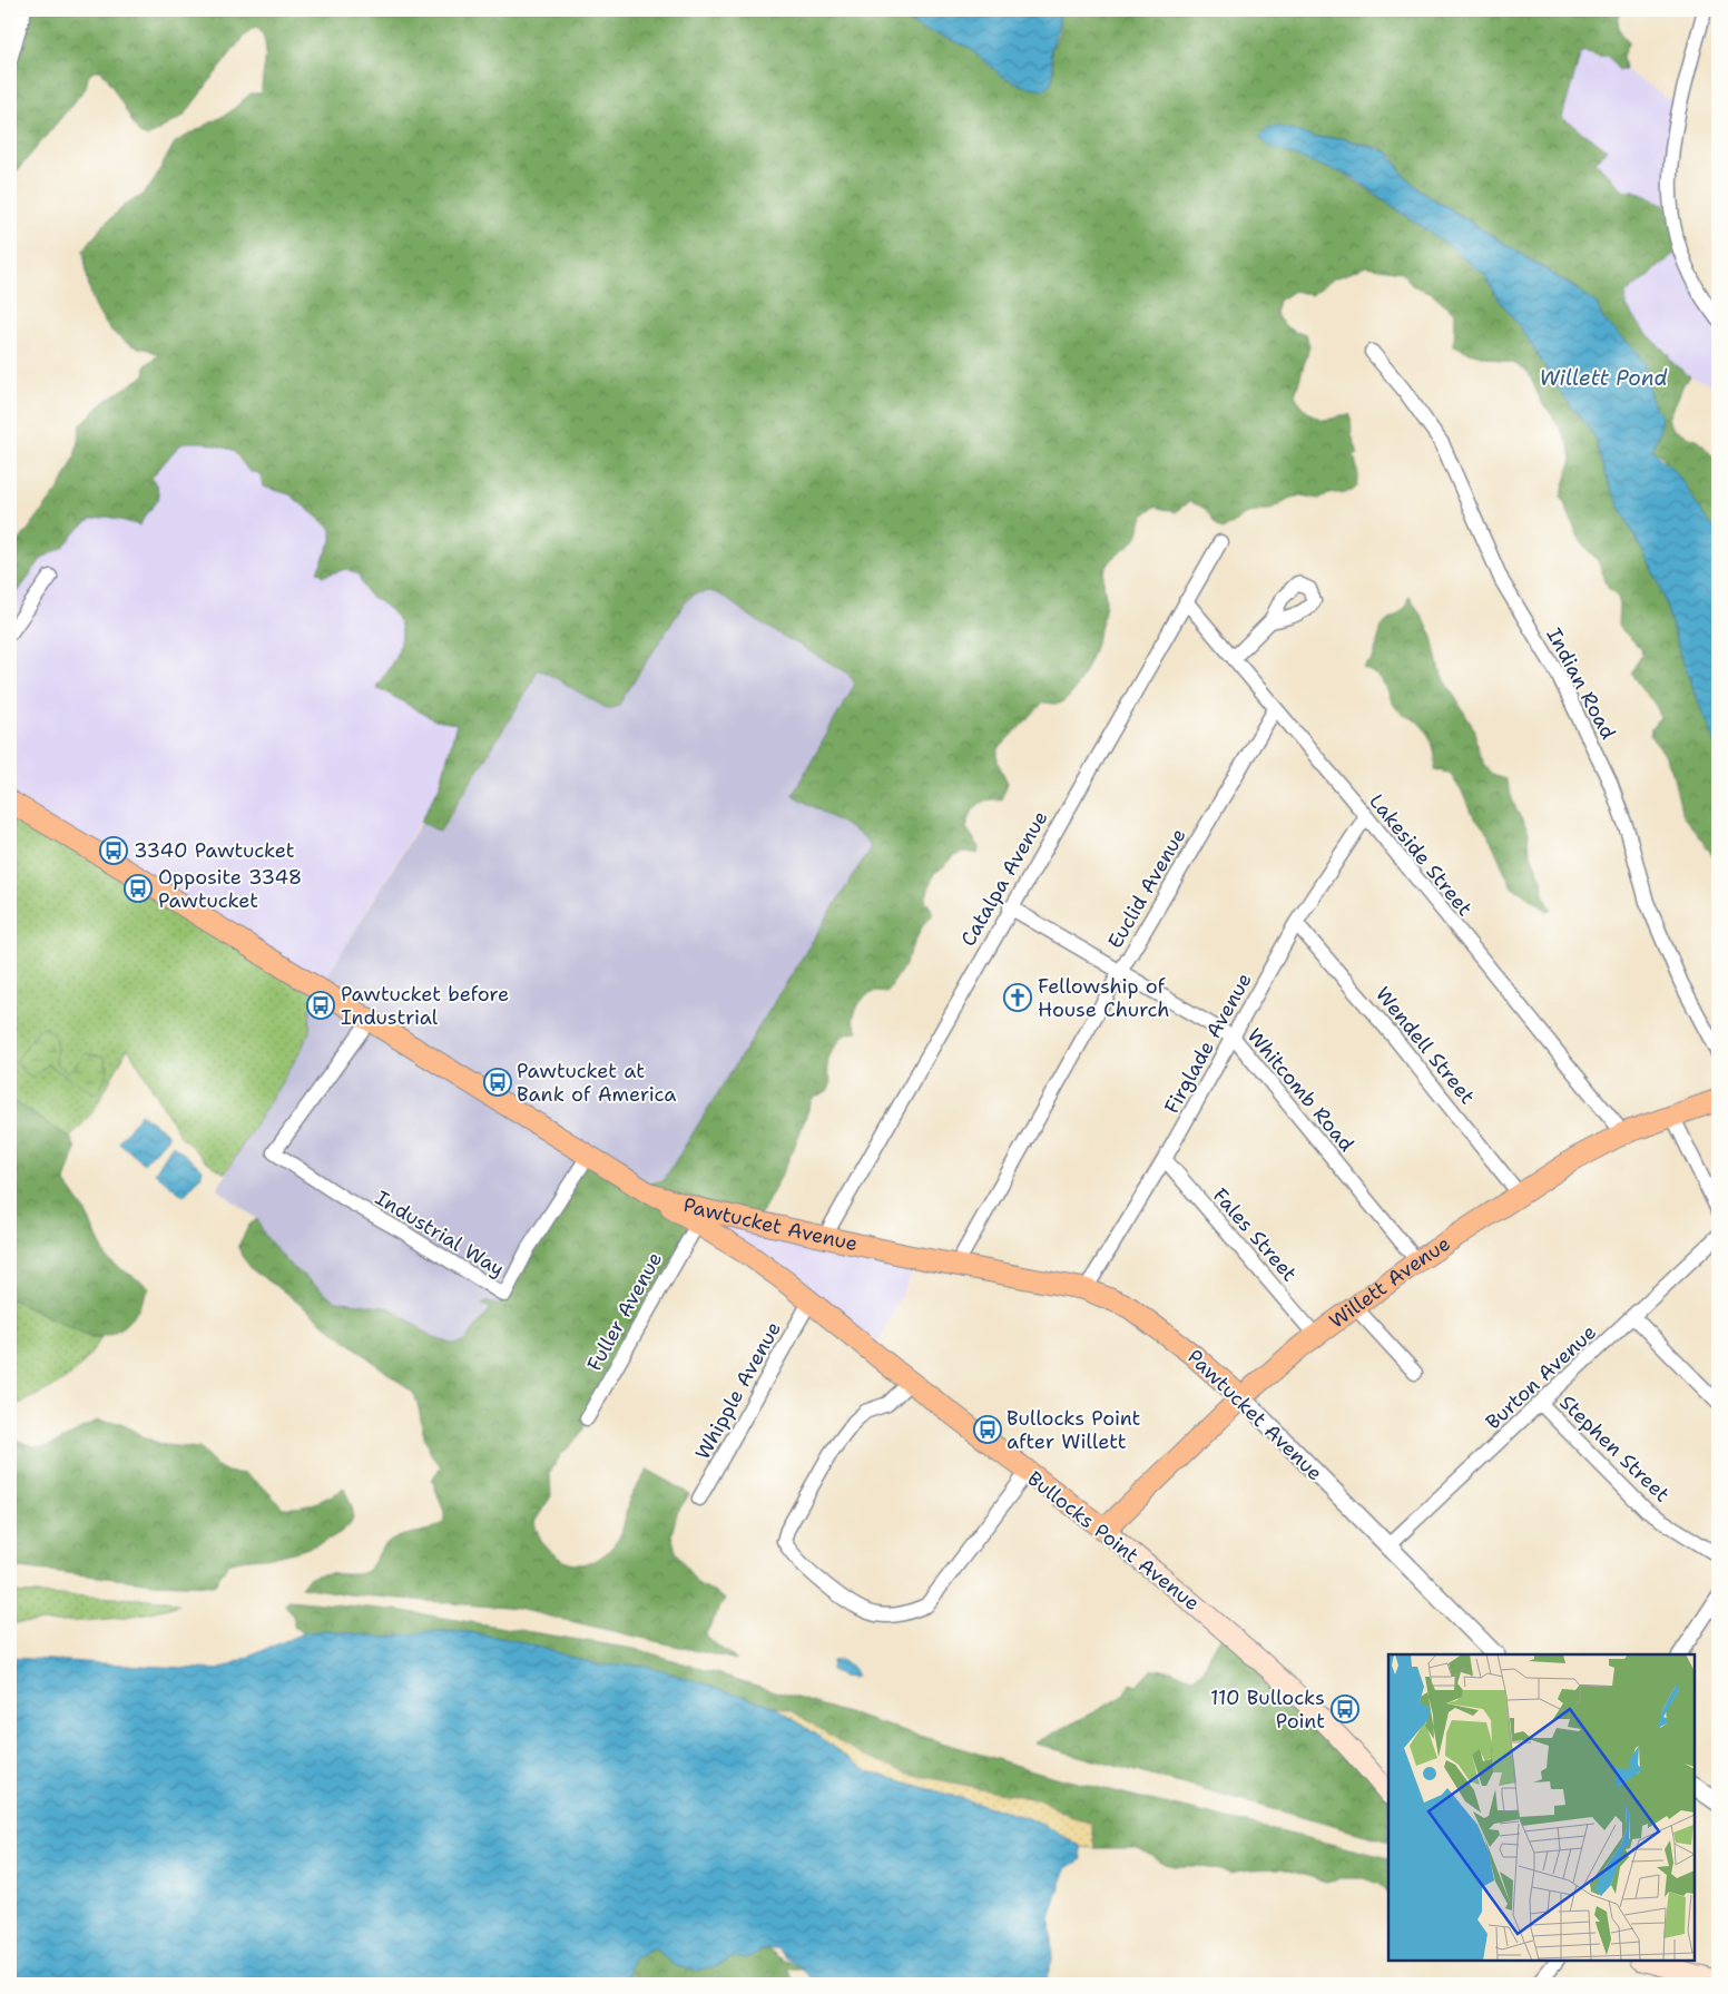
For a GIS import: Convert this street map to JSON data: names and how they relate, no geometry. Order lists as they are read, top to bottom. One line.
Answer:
{"streets":{"main road":["Pawtucket Avenue","Willett Avenue","Bullocks Point Avenue"],"street":["Indian Road","Lakeside Street","Catalpa Avenue","Euclid Avenue","Firglade Avenue","Wendell Street","Whitcomb Road","Industrial Way","Fales Street","Fuller Avenue","Burton Avenue","Whipple Avenue","Stephen Street"]},"crossings":[["Lakeside Street","Catalpa Avenue"],["Lakeside Street","Euclid Avenue"],["Lakeside Street","Firglade Avenue"],["Lakeside Street","Willett Avenue"],["Catalpa Avenue","Whitcomb Road"],["Catalpa Avenue","Pawtucket Avenue"],["Euclid Avenue","Whitcomb Road"],["Euclid Avenue","Pawtucket Avenue"],["Firglade Avenue","Wendell Street"],["Firglade Avenue","Whitcomb Road"],["Firglade Avenue","Pawtucket Avenue"],["Firglade Avenue","Fales Street"],["Wendell Street","Willett Avenue"],["Whitcomb Road","Willett Avenue"],["Pawtucket Avenue","Willett Avenue"],["Pawtucket Avenue","Fuller Avenue"],["Pawtucket Avenue","Burton Avenue"],["Pawtucket Avenue","Bullocks Point Avenue"],["Industrial Way","Bullocks Point Avenue"],["Fales Street","Willett Avenue"],["Willett Avenue","Bullocks Point Avenue"],["Fuller Avenue","Bullocks Point Avenue"],["Burton Avenue","Stephen Street"],["Whipple Avenue","Bullocks Point Avenue"]],"water":["Willett Pond"],"places":{"bus stop":["3340 Pawtucket","Opposite 3348 Pawtucket","Pawtucket before Industrial","Pawtucket at Bank of America","Bullocks Point after Willett","110 Bullocks Point"],"church":["Fellowship of House Church"]}}
